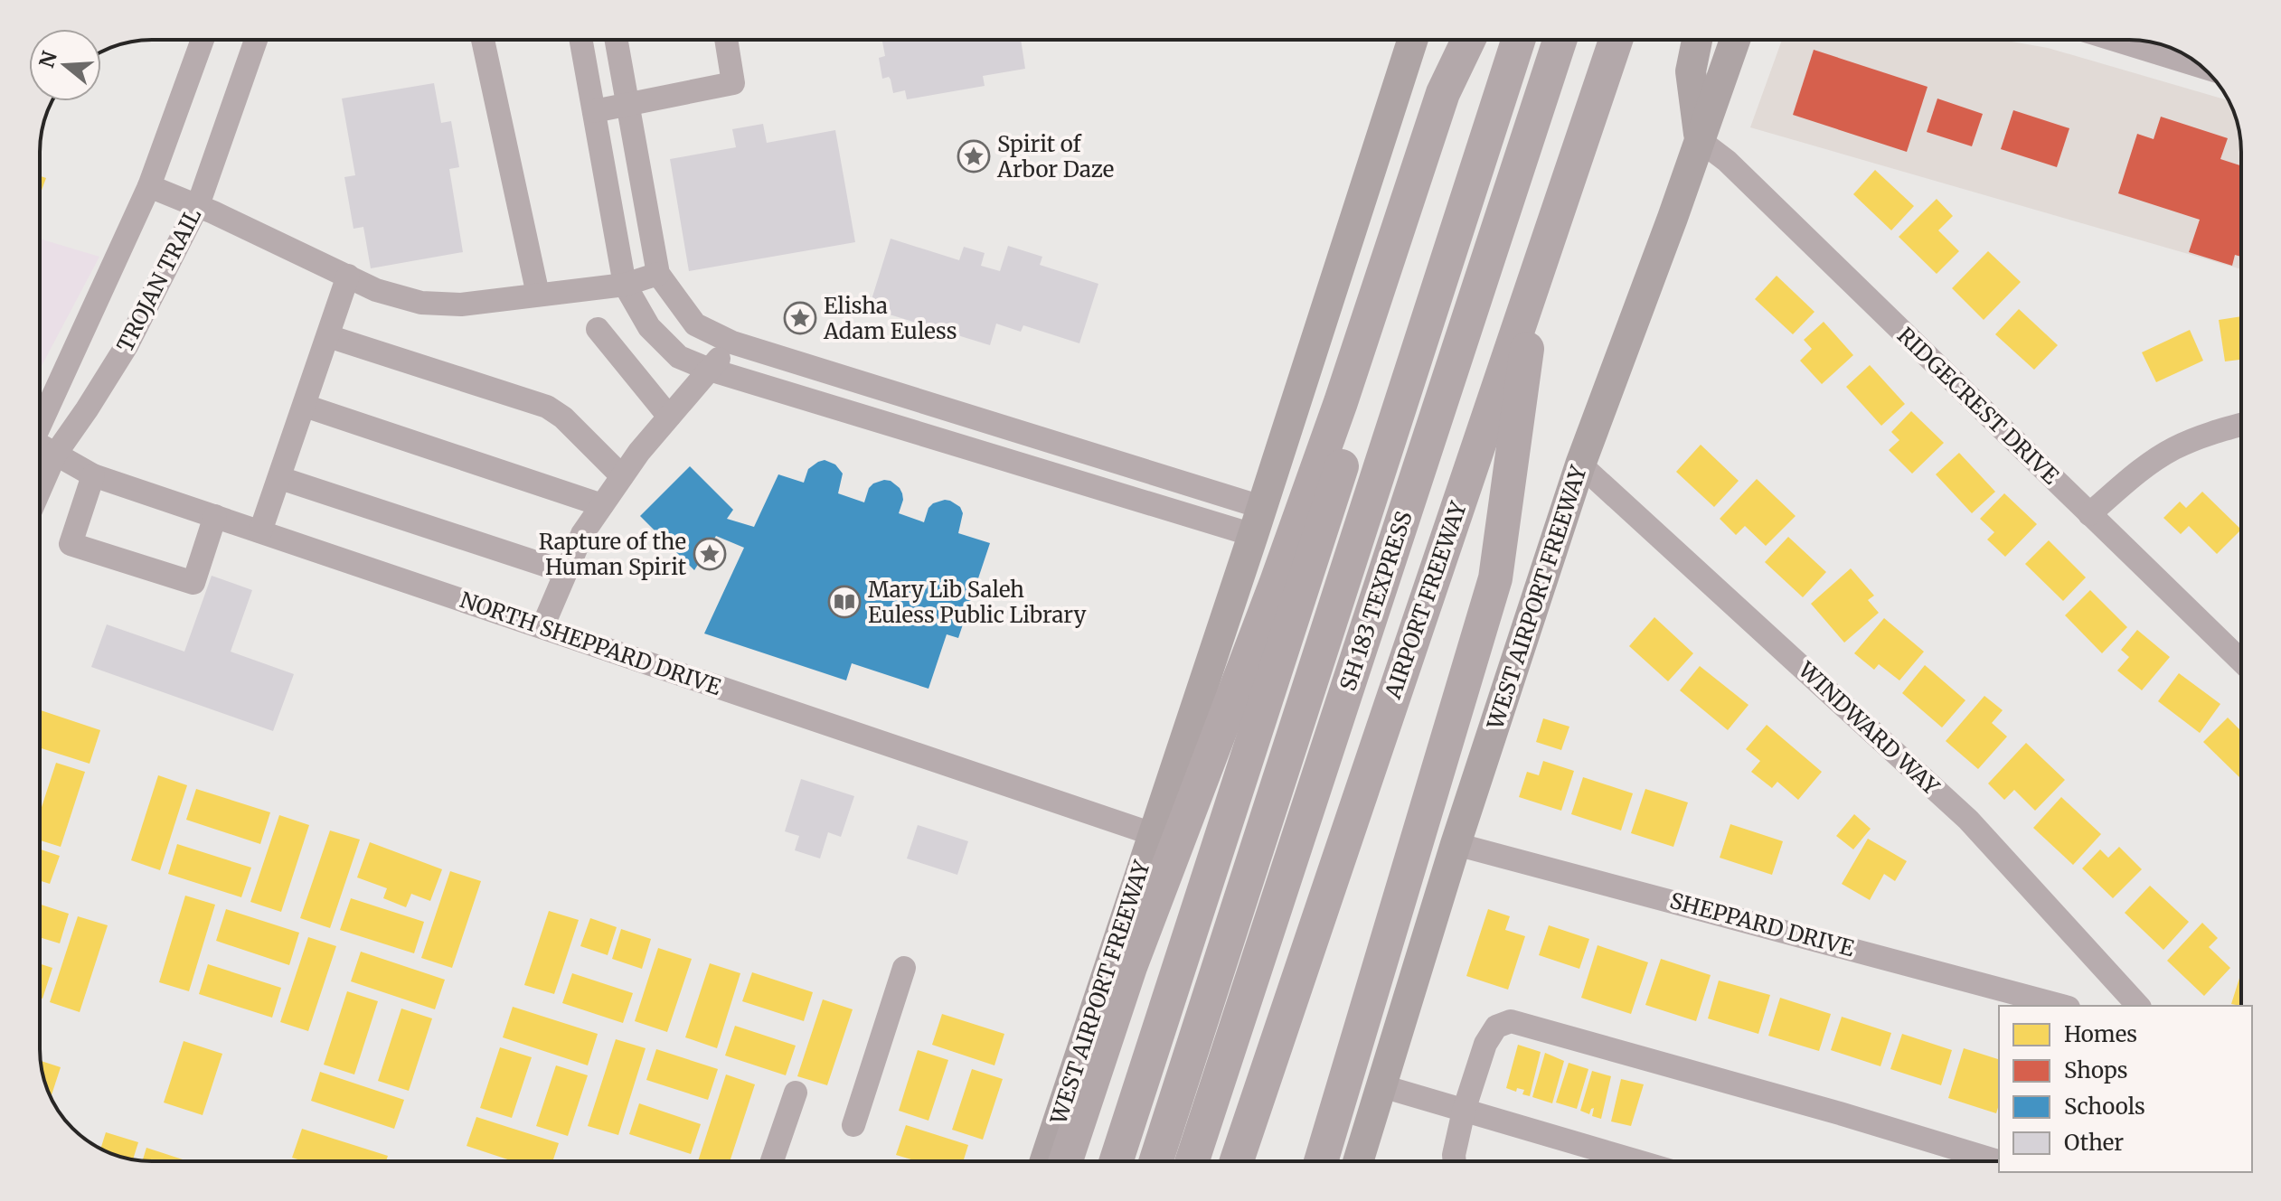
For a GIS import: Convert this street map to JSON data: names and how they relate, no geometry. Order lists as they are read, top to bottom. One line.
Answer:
{"streets":{"highway":["AIRPORT FREEWAY","SH 183 TEXPRESS"],"main road":["WEST AIRPORT FREEWAY"],"street":["TROJAN TRAIL","RIDGECREST DRIVE","NORTH SHEPPARD DRIVE","WINDWARD WAY","SHEPPARD DRIVE"]},"crossings":[["TROJAN TRAIL","NORTH SHEPPARD DRIVE"],["RIDGECREST DRIVE","WEST AIRPORT FREEWAY"],["WEST AIRPORT FREEWAY","NORTH SHEPPARD DRIVE"],["WEST AIRPORT FREEWAY","WINDWARD WAY"],["WEST AIRPORT FREEWAY","SHEPPARD DRIVE"]],"places":{"place":["Spirit of Arbor Daze","Elisha Adam Euless","Rapture of the Human Spirit"],"library":["Mary Lib Saleh Euless Public Library"]},"legend":["Homes","Shops","Schools","Other"],"north":"left"}
